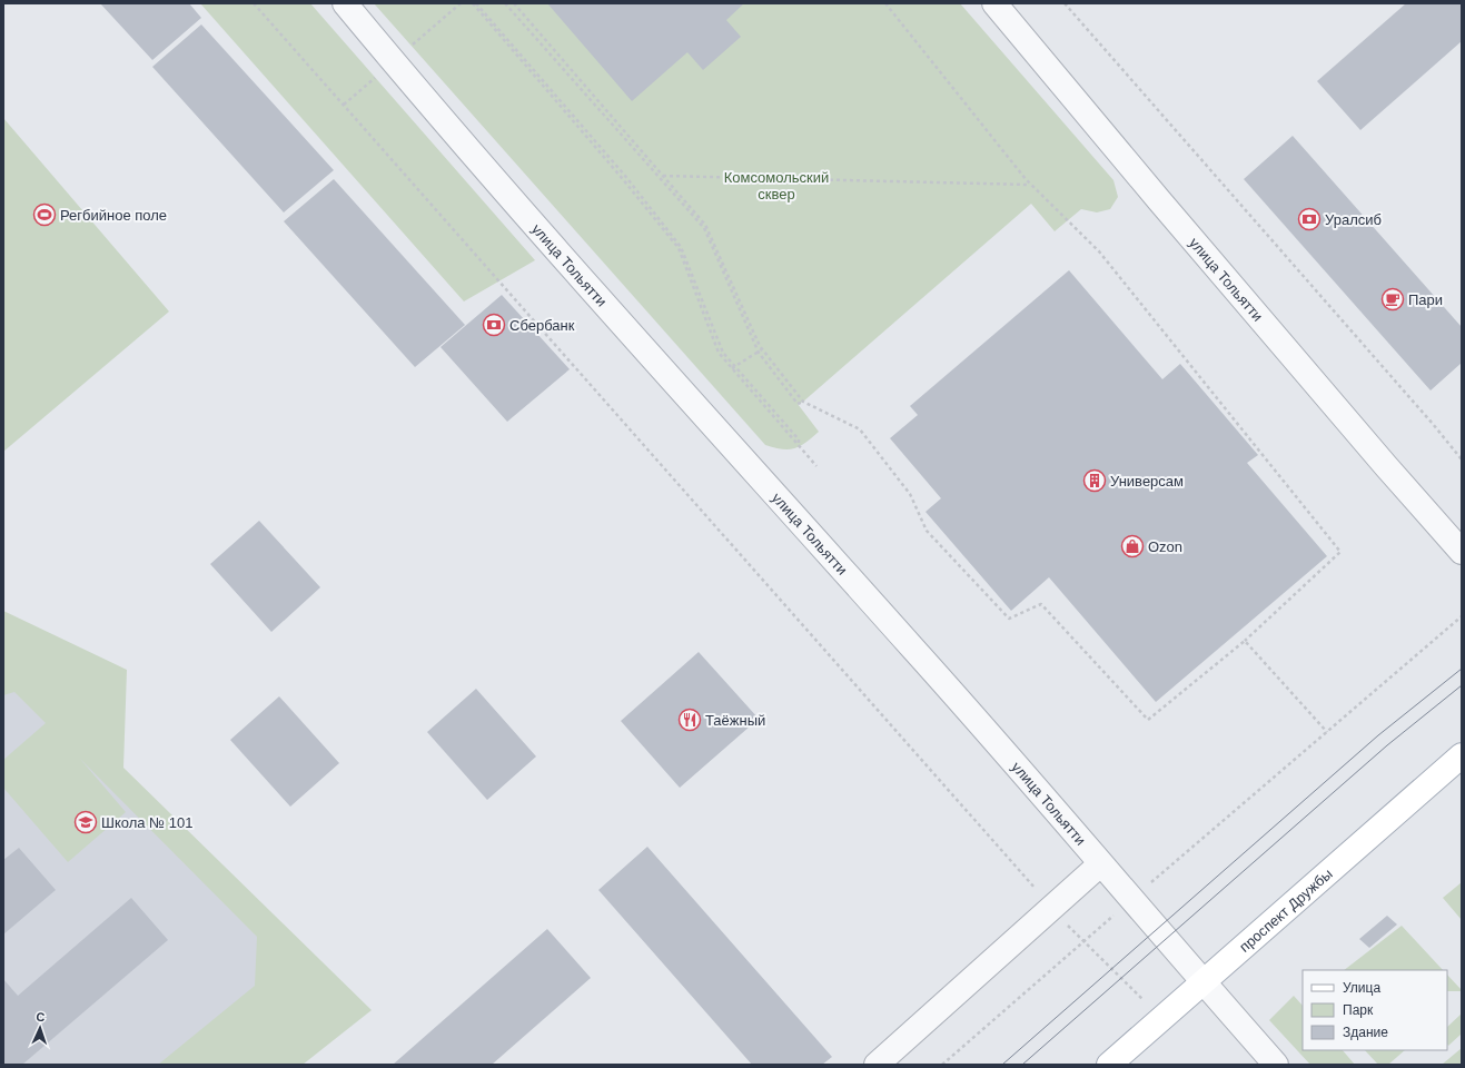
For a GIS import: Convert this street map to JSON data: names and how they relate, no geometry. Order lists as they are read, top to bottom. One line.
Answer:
{"streets":{"main road":["проспект Дружбы"],"street":["улица Тольятти"]},"crossings":[["улица Тольятти","проспект Дружбы"]],"parks":["Комсомольский сквер"],"places":{"sports":["Регбийное поле"],"bank":["Уралсиб","Сбербанк"],"cafe":["Пари"],"building":["Универсам"],"shop":["Ozon"],"restaurant":["Таёжный"],"school or university":["Школа № 101"]},"legend":["Улица","Парк","Здание"],"north":"top"}
